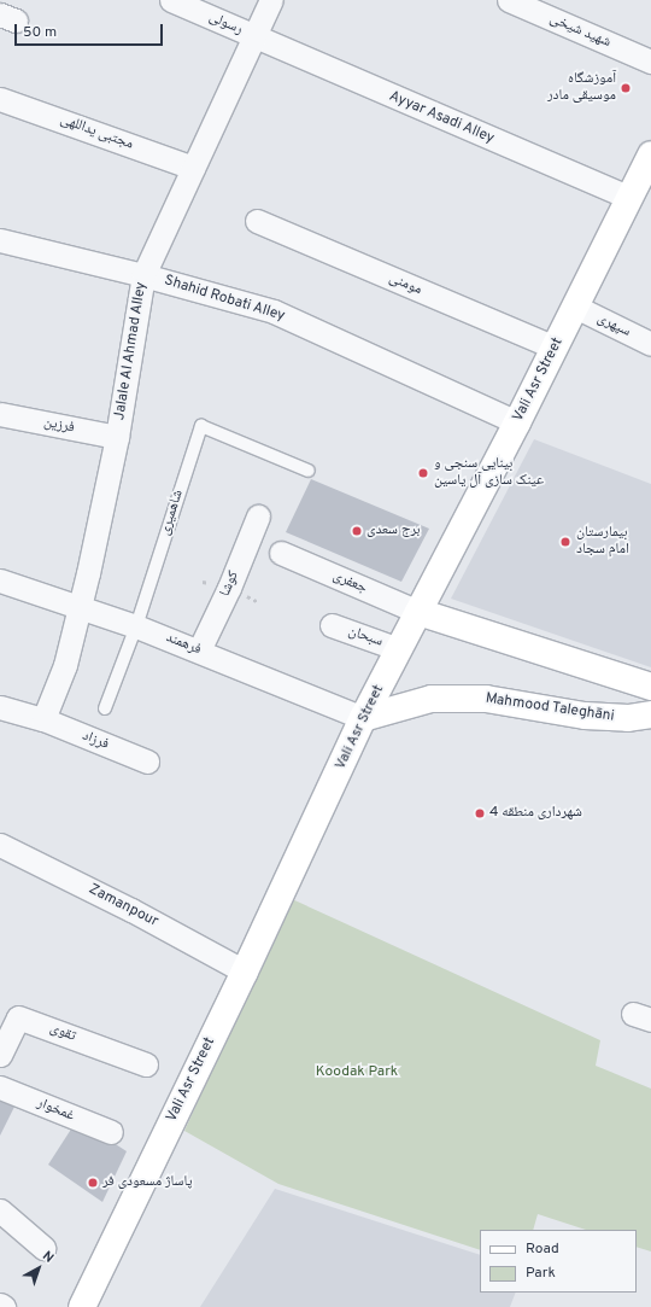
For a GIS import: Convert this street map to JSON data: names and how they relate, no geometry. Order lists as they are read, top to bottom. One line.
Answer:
{"streets":{"main road":["Vali Asr Street","Mahmood Taleghāni"],"street":["رسولی","شهید شیخی","Ayyar Asadi Alley","مجتبی یداللهی","مومنی","Shahid Robati Alley","سپهری","Jalale Al Ahmad Alley","فرزین","جعفری","کوشا","سبحان","فرهمند","فرزاد","Zamanpour","تقوی","غمخوار"],"lane":["شاهمیری"]},"crossings":[["رسولی","Ayyar Asadi Alley"],["رسولی","Jalale Al Ahmad Alley"],["Ayyar Asadi Alley","Jalale Al Ahmad Alley"],["Ayyar Asadi Alley","Vali Asr Street"],["مجتبی یداللهی","Jalale Al Ahmad Alley"],["مومنی","Vali Asr Street"],["Shahid Robati Alley","Jalale Al Ahmad Alley"],["Shahid Robati Alley","Vali Asr Street"],["سپهری","Vali Asr Street"],["Jalale Al Ahmad Alley","فرزین"],["Jalale Al Ahmad Alley","فرهمند"],["Jalale Al Ahmad Alley","فرزاد"],["Vali Asr Street","جعفری"],["Vali Asr Street","سبحان"],["Vali Asr Street","فرهمند"],["Vali Asr Street","Mahmood Taleghāni"],["Vali Asr Street","Zamanpour"],["شاهمیری","فرهمند"],["کوشا","فرهمند"],["فرهمند","Mahmood Taleghāni"]],"parks":["Koodak Park"],"places":["آموزشگاه موسیقی مادر","بینایی سنجی و عینک سازی آل یاسین","برج سعدی","بیمارستان امام سجاد","شهرداری منطقه 4","پاساژ مسعودی فر"],"legend":["Road","Park"],"scale_bar":"50 m","north":"top right"}
